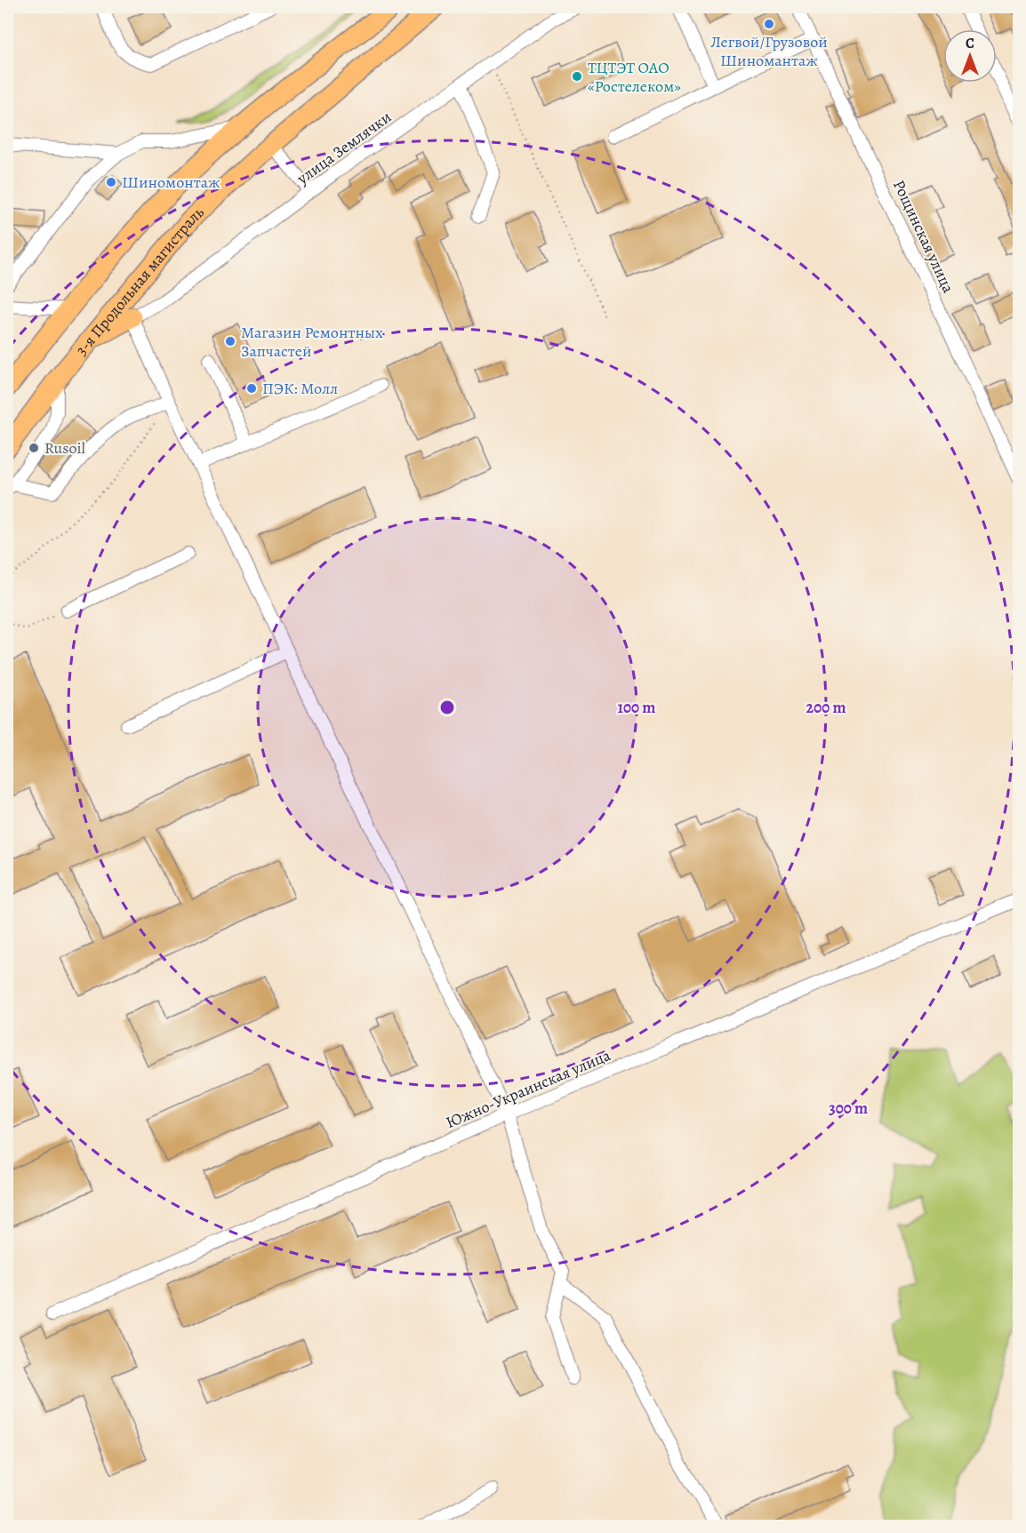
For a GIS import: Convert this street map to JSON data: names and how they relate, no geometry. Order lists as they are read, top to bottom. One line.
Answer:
{"streets":{"highway":["3-я Продольная магистраль"],"street":["улица Землячки","Рощинская улица","Южно-Украинская улица"]},"places":["Легвой/Грузовой Шиномантаж","ТЦТЭТ ОАО «Ростелеком»","Шиномонтаж","Магазин Ремонтных Запчастей","ПЭК: Молл","Rusoil"],"north":"top","rings":["100 m","200 m","300 m"]}
